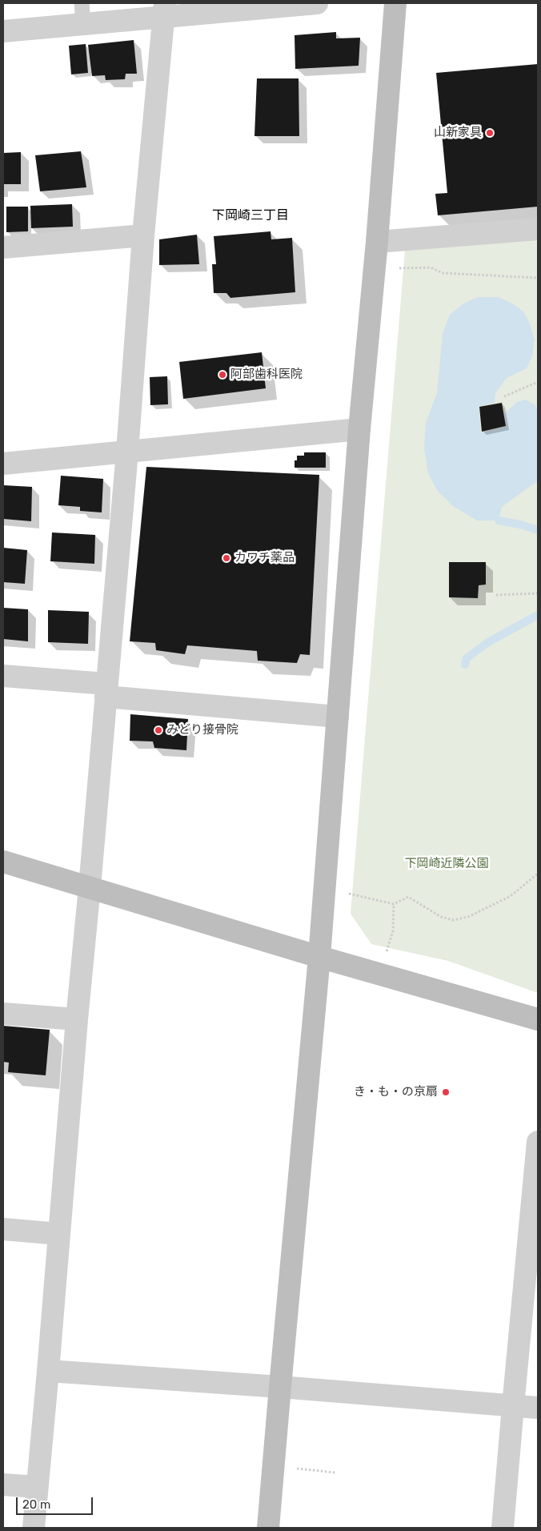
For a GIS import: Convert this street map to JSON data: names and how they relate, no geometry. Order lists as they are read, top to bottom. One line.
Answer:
{"districts":["下岡崎三丁目"],"parks":["下岡崎近隣公園"],"places":["山新家具","阿部歯科医院","カワチ薬品","みどり接骨院","き・も・の京扇"],"scale_bar":"20 m"}
